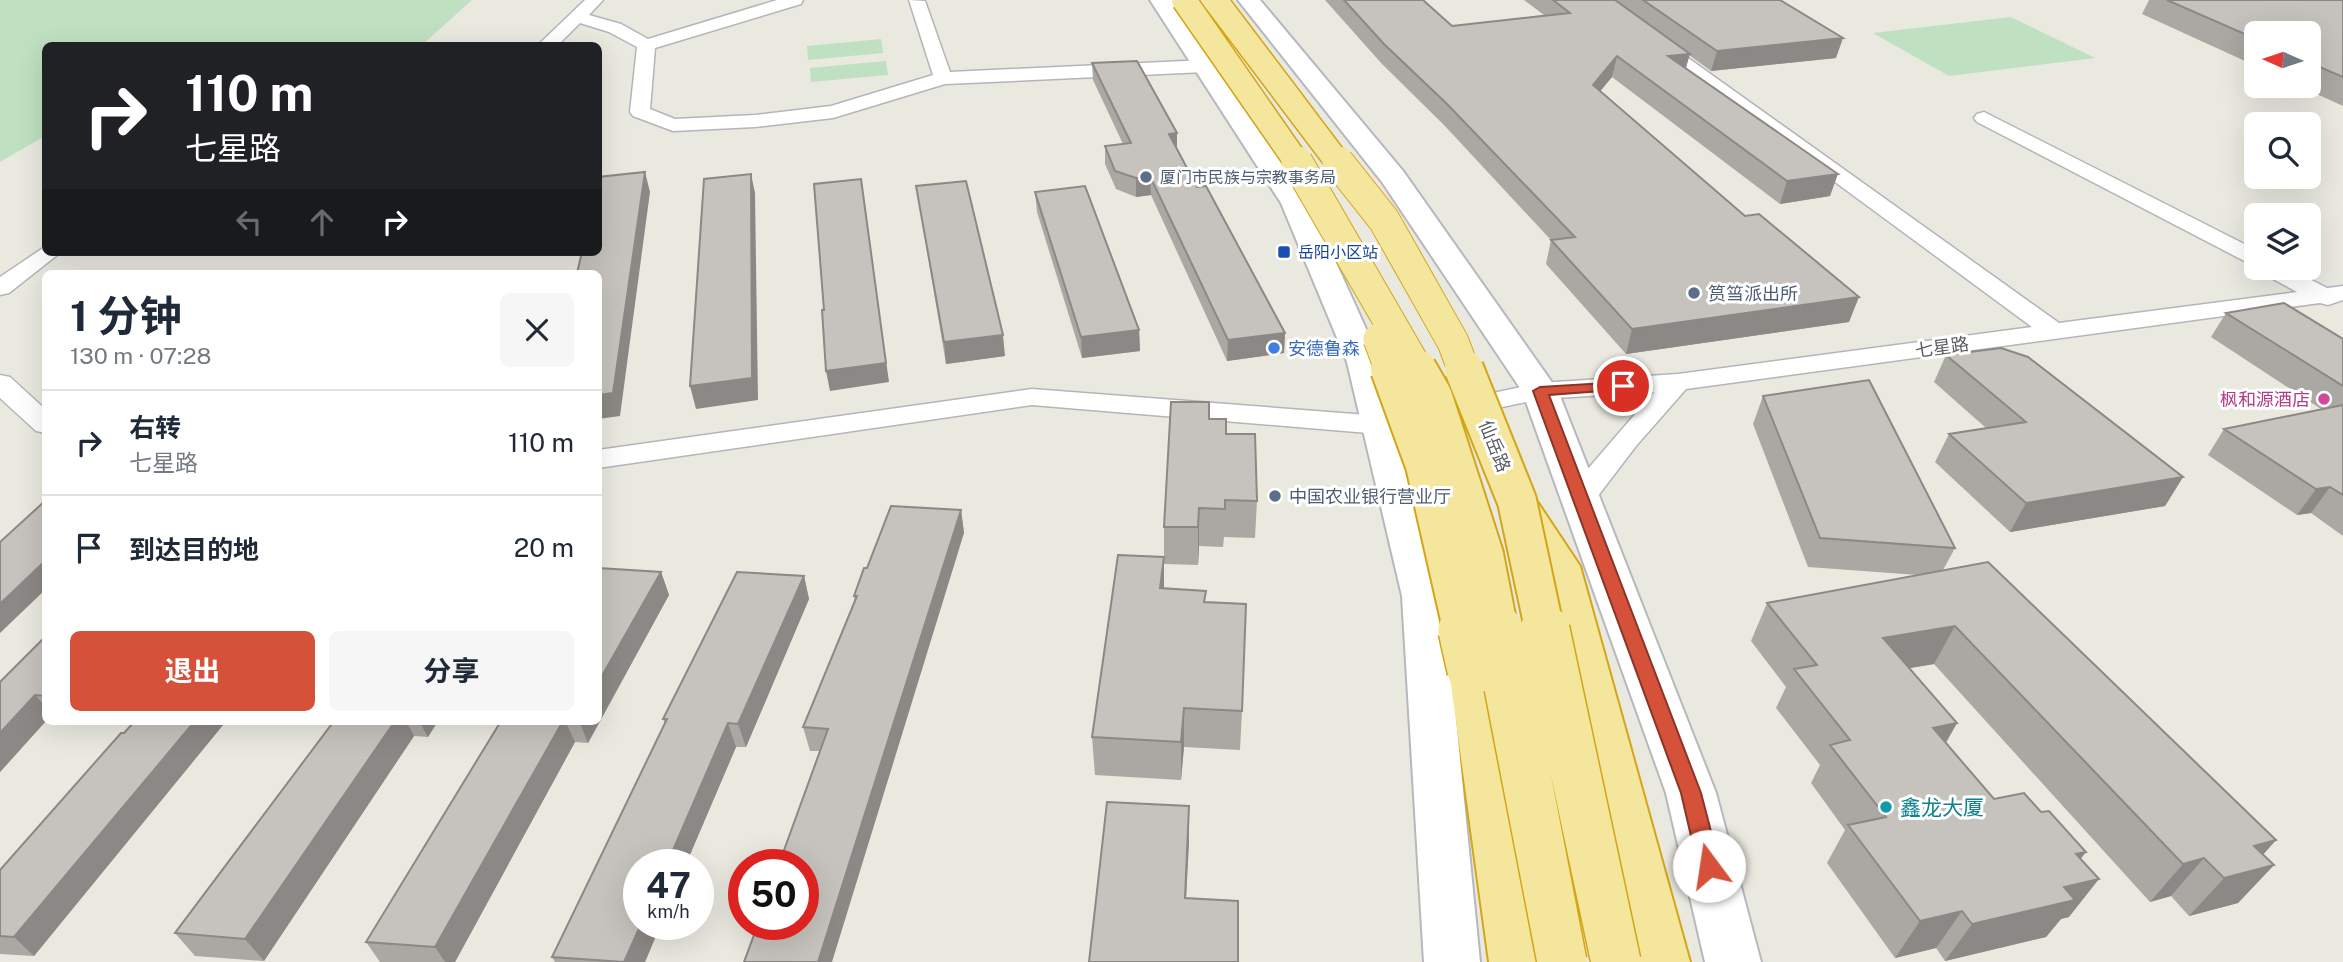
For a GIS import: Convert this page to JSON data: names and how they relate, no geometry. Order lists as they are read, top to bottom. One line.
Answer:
{"streets":{"highway":["仙岳路"],"street":["七星路"]},"places":{"other":["厦门市民族与宗教事务局","筼筜派出所","安德鲁森","枫和源酒店","中国农业银行营业厅","鑫龙大厦"],"transit":["岳阳小区站"]},"north":"left","page":{"turn":["110 m","七星路"],"heading":["1 分钟","130 m · 07:28"],"list":[{"name":"右转","note":"七星路","value":"110 m"},{"name":"到达目的地","value":"20 m"}],"buttons":["退出","分享"],"speed":"47 km/h","limit":"50"}}
